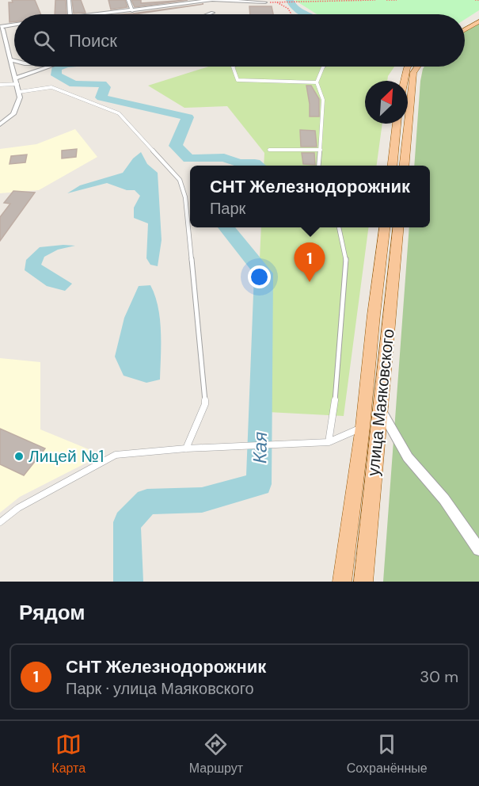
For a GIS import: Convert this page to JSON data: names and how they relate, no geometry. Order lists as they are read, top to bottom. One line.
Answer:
{"streets":{"main road":["улица Маяковского"]},"water":["Кая"],"places":["Лицей №1"],"north":"top right","page":{"search":"Поиск","popup":["СНТ Железнодорожник","Парк"],"pins":"1","heading":"Рядом","list":[{"mark":"1","name":"СНТ Железнодорожник","note":"Парк · улица Маяковского","value":"30 m"}],"nav":["Карта","Маршрут","Сохранённые"]}}
